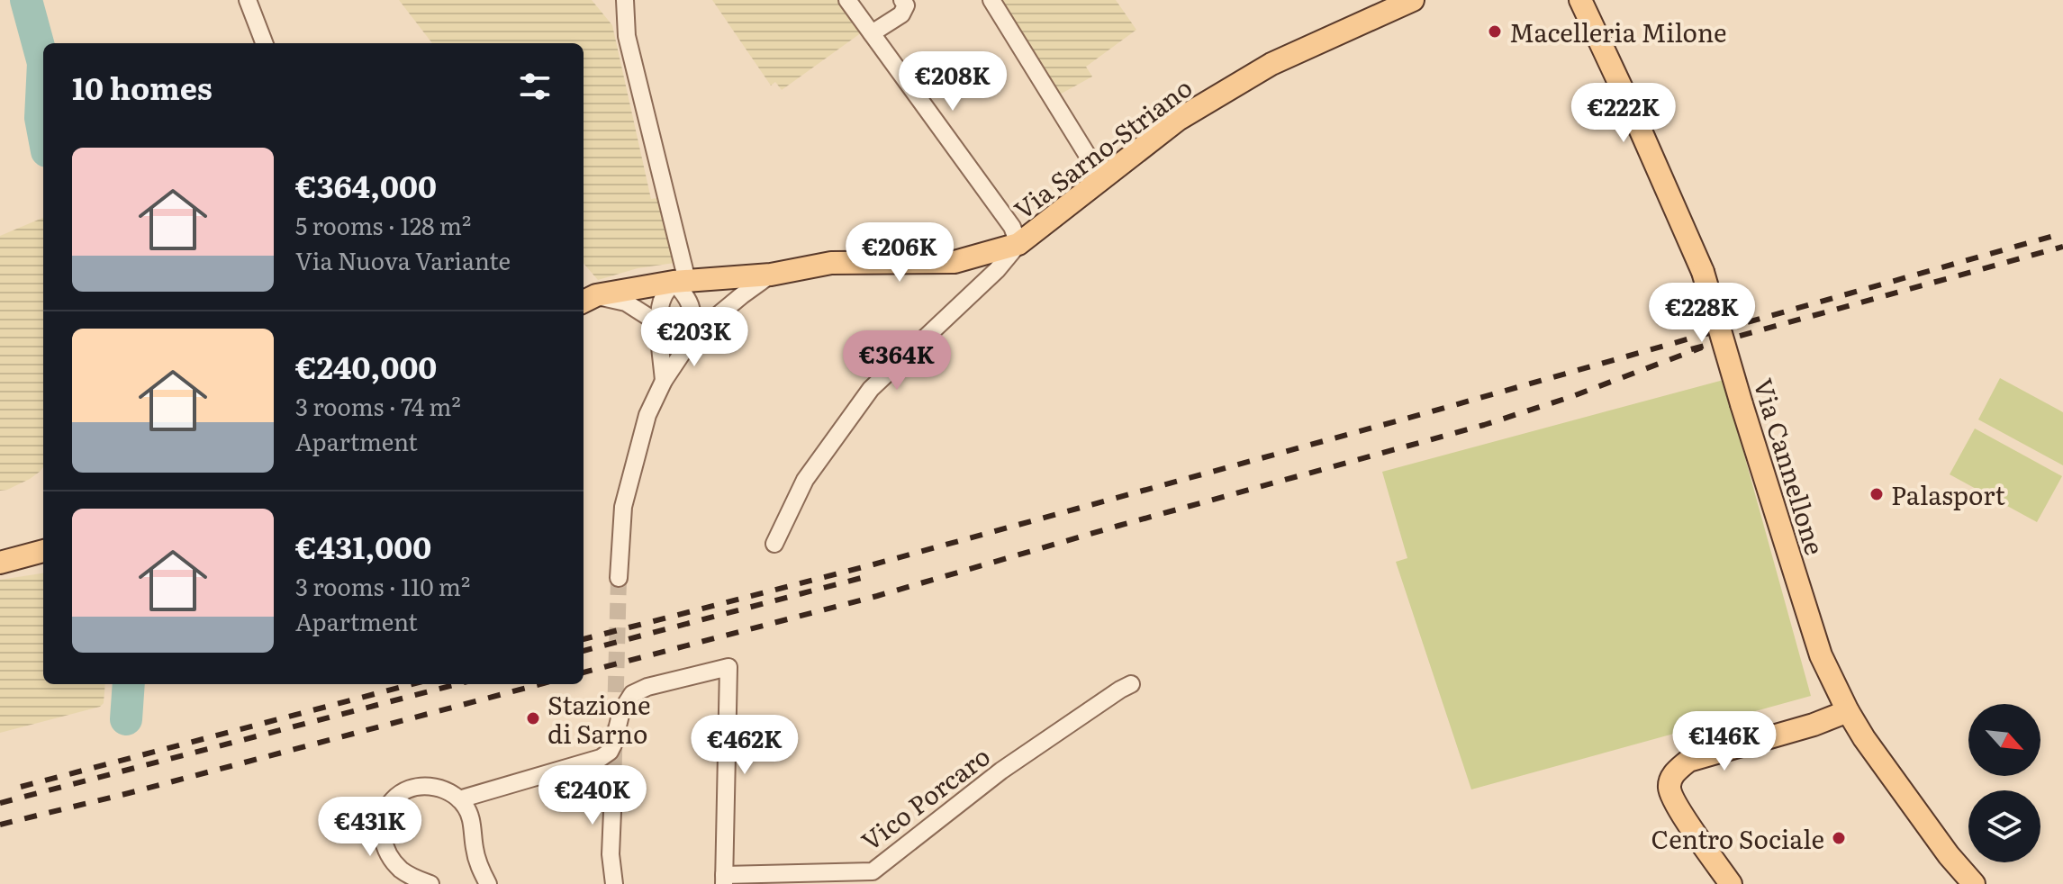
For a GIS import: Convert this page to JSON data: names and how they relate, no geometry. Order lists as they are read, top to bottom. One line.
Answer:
{"streets":{"main road":["Via Sarno-Striano","Via Cannellone"],"street":["Vico Porcaro"]},"places":["Macelleria Milone","Palasport","Stazione di Sarno","Centro Sociale"],"north":"bottom right","page":{"heading":"10 homes","price":["€208K","€222K","€206K","€228K","€203K","€364K","€146K","€462K","€240K","€431K"],"list":[{"name":"€364,000","note":"5 rooms · 128 m² · Via Nuova Variante"},{"name":"€240,000","note":"3 rooms · 74 m² · Apartment"},{"name":"€431,000","note":"3 rooms · 110 m² · Apartment"}]}}
